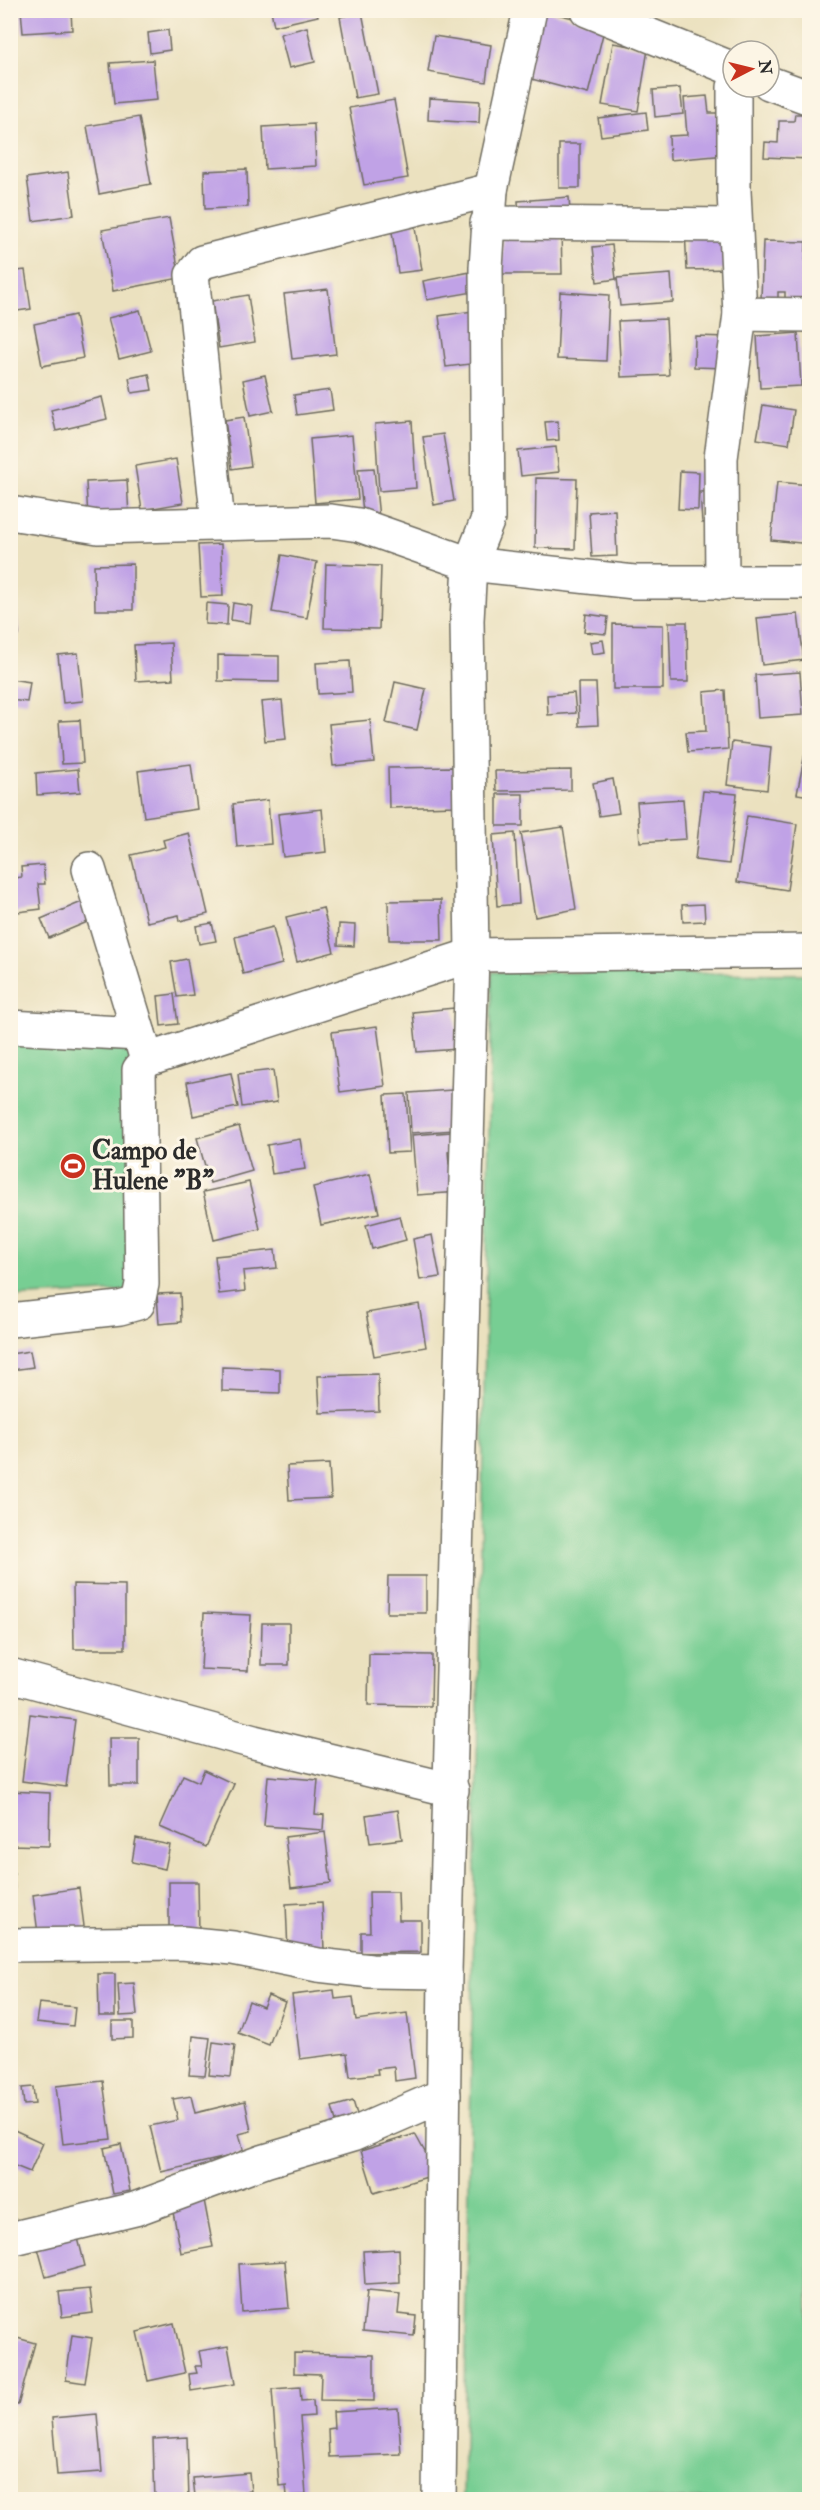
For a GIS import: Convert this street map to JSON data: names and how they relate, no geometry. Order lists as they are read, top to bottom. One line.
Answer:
{"places":{"sports":["Campo de Hulene \"B\""]},"north":"right"}
